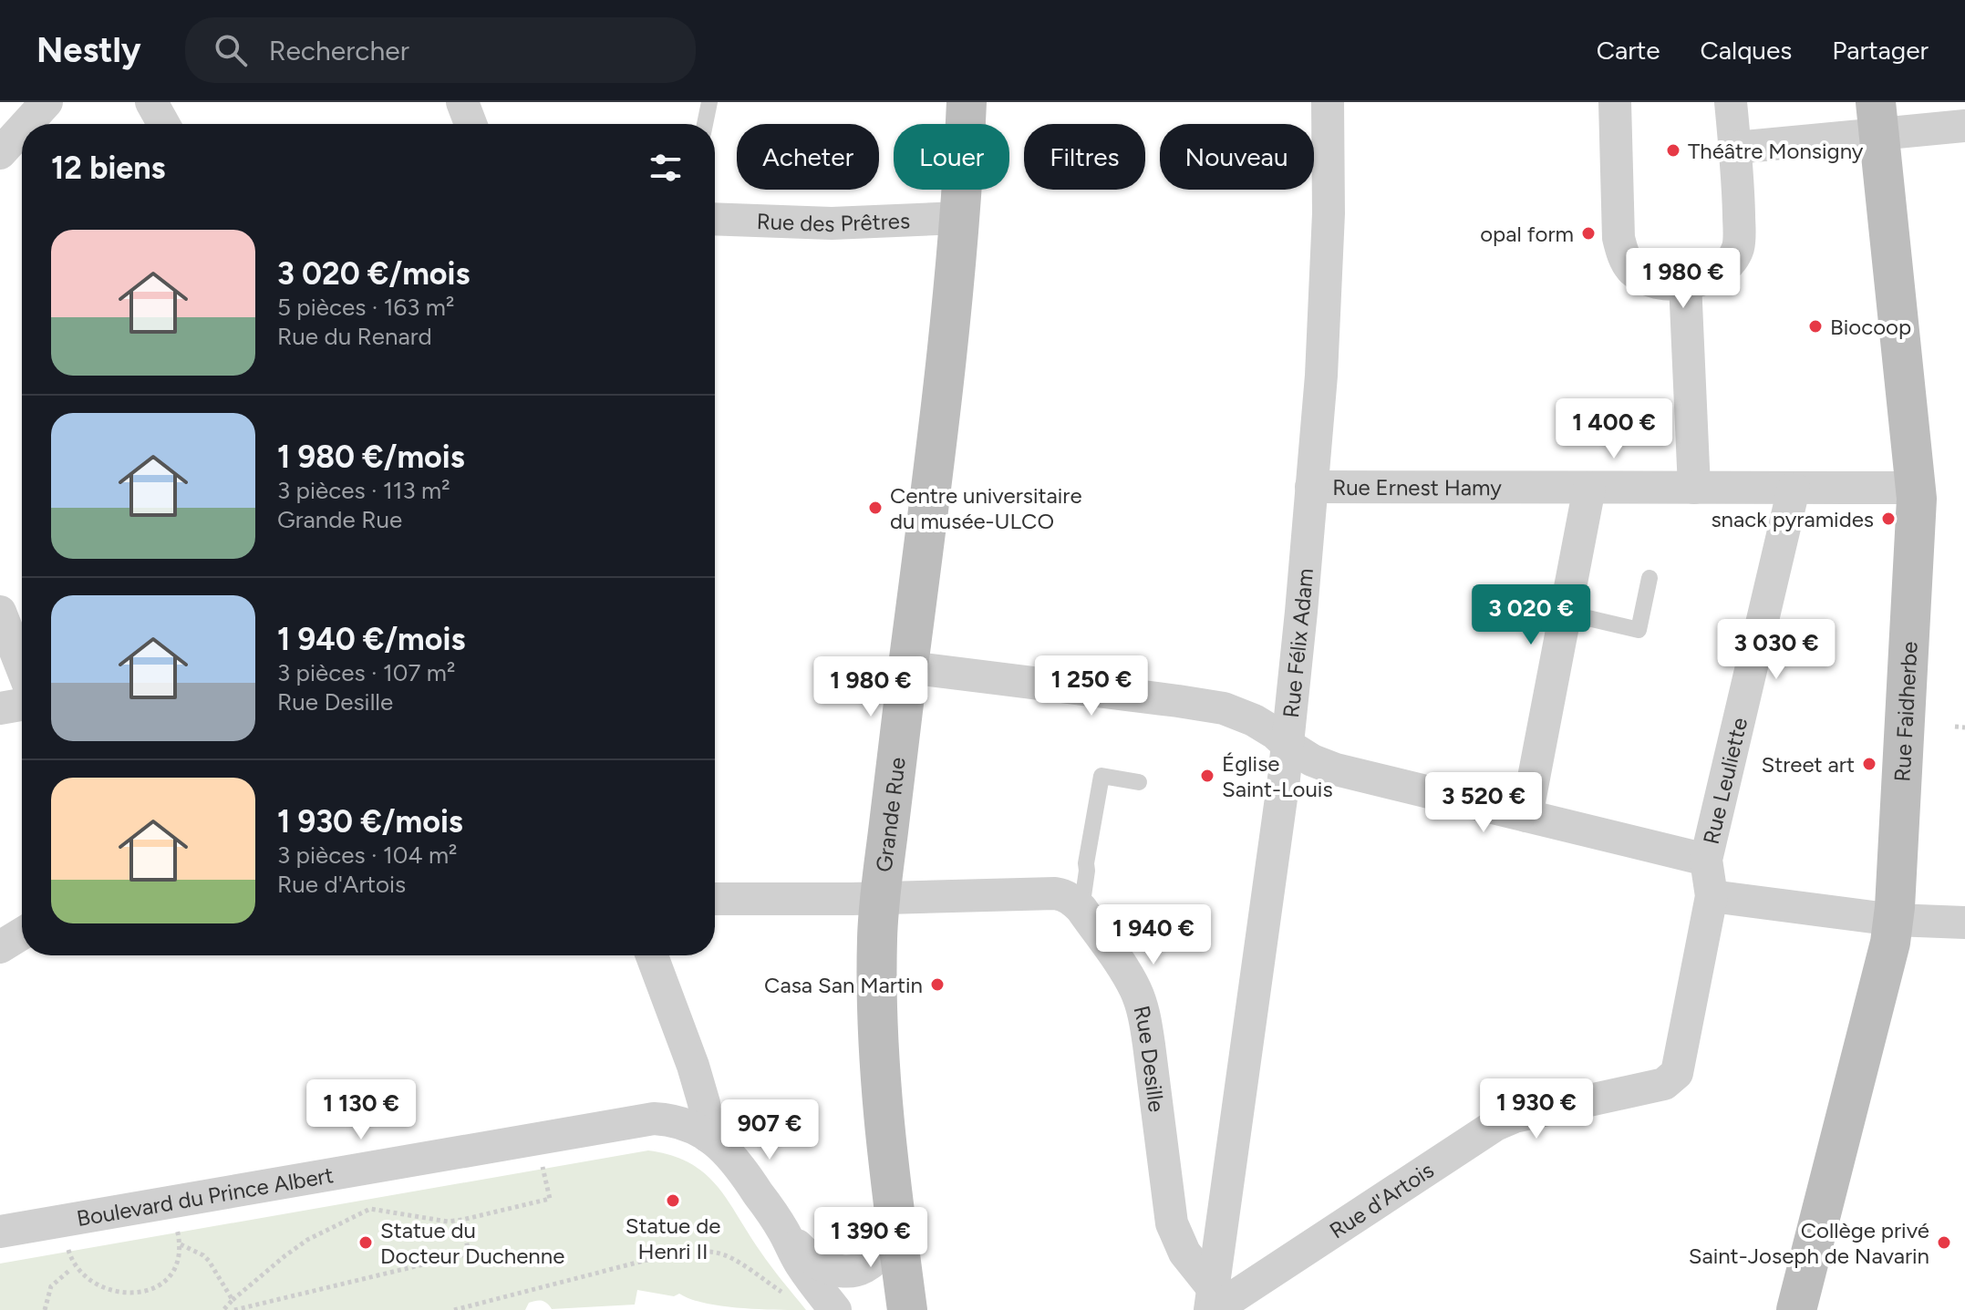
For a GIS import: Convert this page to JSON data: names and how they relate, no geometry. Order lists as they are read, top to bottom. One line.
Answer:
{"streets":{"main road":["Rue Faidherbe","Grande Rue"],"street":["Rue des Prêtres","Rue Ernest Hamy","Rue Félix Adam","Rue Leuliette","Rue Desille","Boulevard du Prince Albert","Rue d'Artois"]},"crossings":[["Rue des Prêtres","Grande Rue"],["Rue Ernest Hamy","Rue Félix Adam"],["Rue Ernest Hamy","Rue Faidherbe"],["Rue Ernest Hamy","Rue Leuliette"],["Rue Félix Adam","Rue Desille"],["Rue Félix Adam","Rue d'Artois"],["Rue Leuliette","Rue d'Artois"],["Grande Rue","Rue Desille"],["Rue Desille","Rue d'Artois"]],"places":["Théâtre Monsigny","opal form","Biocoop","Centre universitaire du musée-ULCO","snack pyramides","Street art","Église Saint-Louis","Casa San Martin","Statue de Henri II","Statue du Docteur Duchenne","Collège privé Saint-Joseph de Navarin"],"page":{"header":"Nestly","search":"Rechercher","nav":["Carte","Calques","Partager"],"chip":["Acheter","Louer","Filtres","Nouveau"],"heading":"12 biens","list":[{"name":"3 020 €/mois","note":"5 pièces · 163 m² · Rue du Renard"},{"name":"1 980 €/mois","note":"3 pièces · 113 m² · Grande Rue"},{"name":"1 940 €/mois","note":"3 pièces · 107 m² · Rue Desille"},{"name":"1 930 €/mois","note":"3 pièces · 104 m² · Rue d'Artois"}],"price":["1 980 €","1 400 €","3 020 €","3 030 €","1 250 €","1 980 €","3 520 €","1 940 €","1 930 €","1 130 €","907 €","1 390 €"]}}
